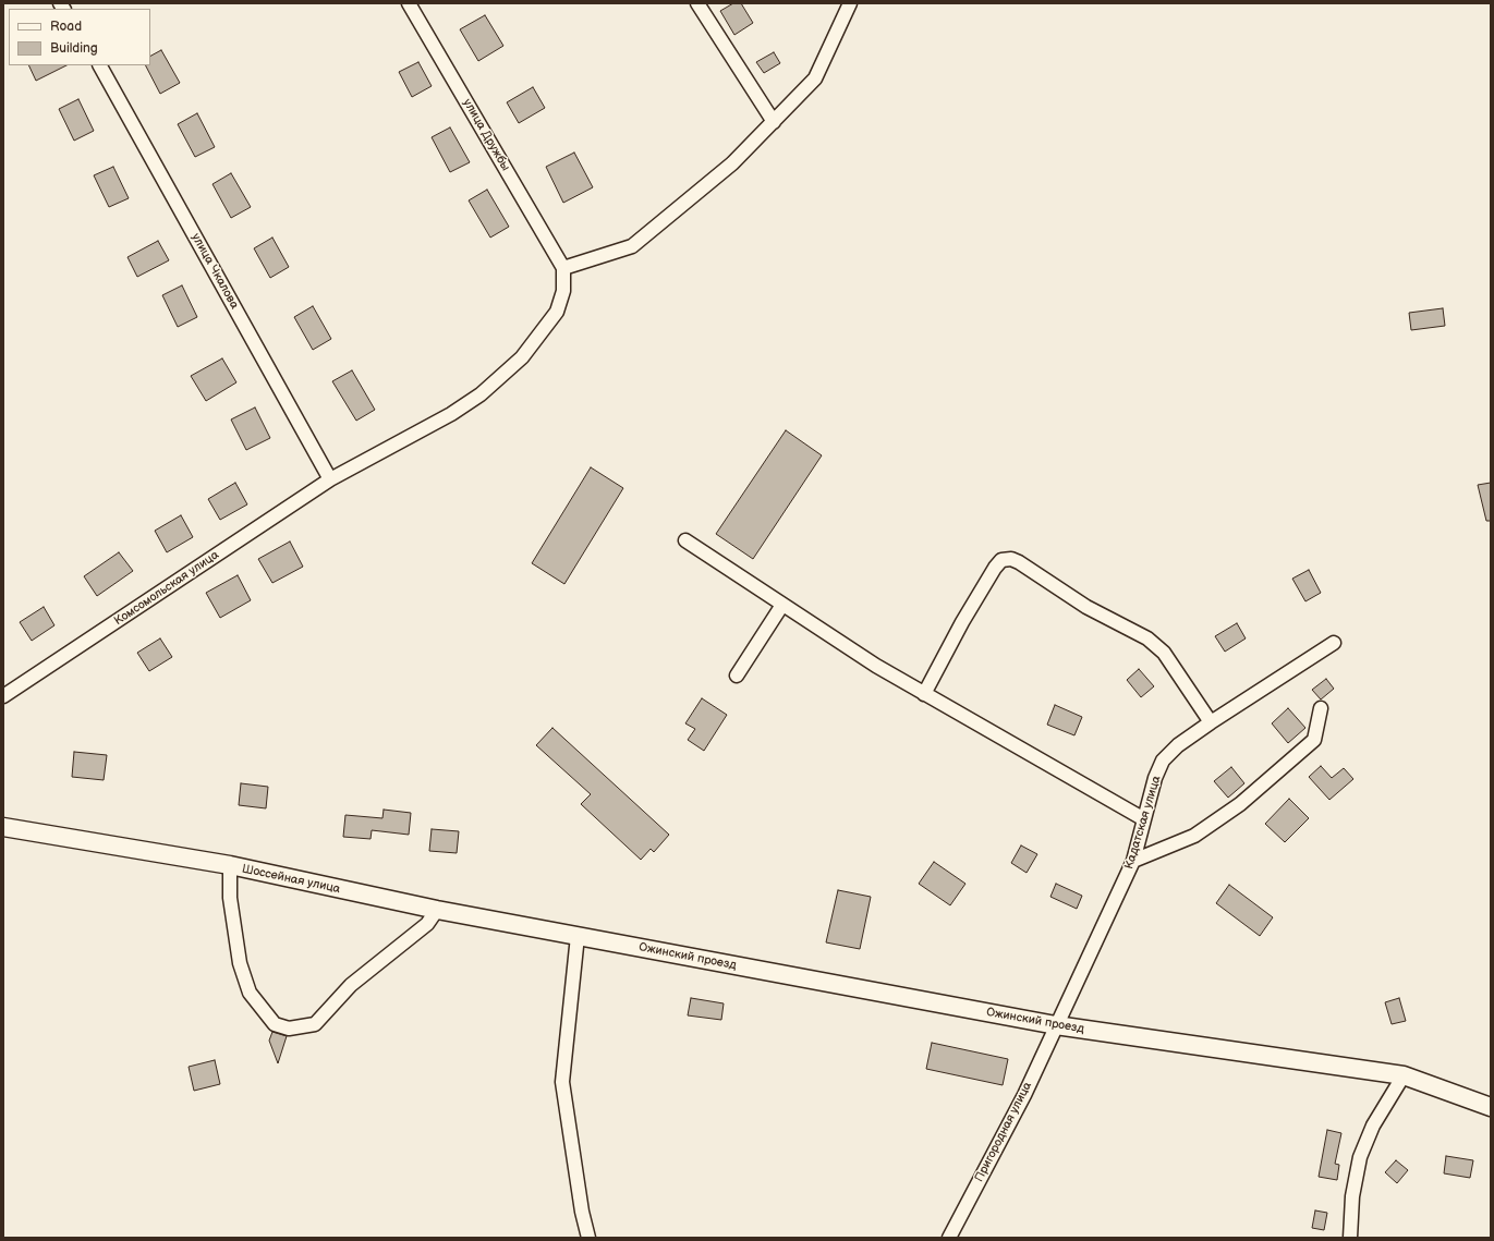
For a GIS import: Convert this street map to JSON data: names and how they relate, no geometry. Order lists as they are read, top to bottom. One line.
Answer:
{"streets":{"main road":["Шоссейная улица","Ожинский проезд"],"street":["улица Дружбы","улица Чкалова","Комсомольская улица","Кадатская улица","Пригородная улица"]},"crossings":[["улица Дружбы","Комсомольская улица"],["улица Чкалова","Комсомольская улица"],["Кадатская улица","Ожинский проезд"],["Кадатская улица","Пригородная улица"],["Шоссейная улица","Ожинский проезд"],["Ожинский проезд","Пригородная улица"]],"legend":["Road","Building"]}
